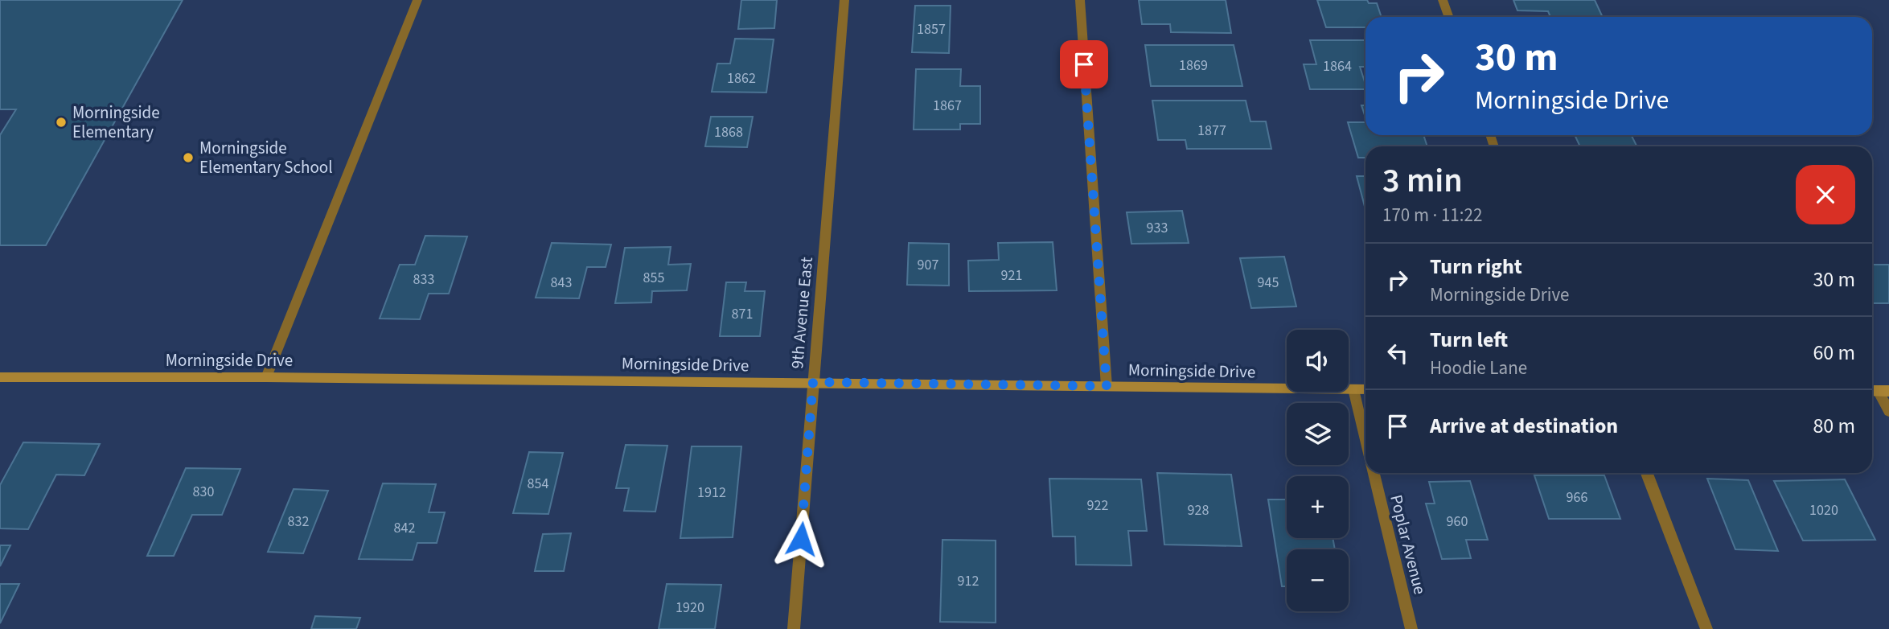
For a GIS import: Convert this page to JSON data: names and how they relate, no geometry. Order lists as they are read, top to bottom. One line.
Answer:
{"streets":{"street":["9th Avenue East","Morningside Drive","Poplar Avenue"]},"crossings":[["9th Avenue East","Morningside Drive"]],"places":["Morningside Elementary","Morningside Elementary School"],"house_numbers":["1857","1869","1864","1862","1867","1877","1868","933","907","921","855","833","843","945","871","854","830","1912","966","922","928","1020","832","960","842","912","1920"],"page":{"turn":["30 m","Morningside Drive"],"heading":["3 min","170 m · 11:22"],"list":[{"name":"Turn right","note":"Morningside Drive","value":"30 m"},{"name":"Turn left","note":"Hoodie Lane","value":"60 m"},{"name":"Arrive at destination","value":"80 m"}],"map_buttons":["+","−"]}}
